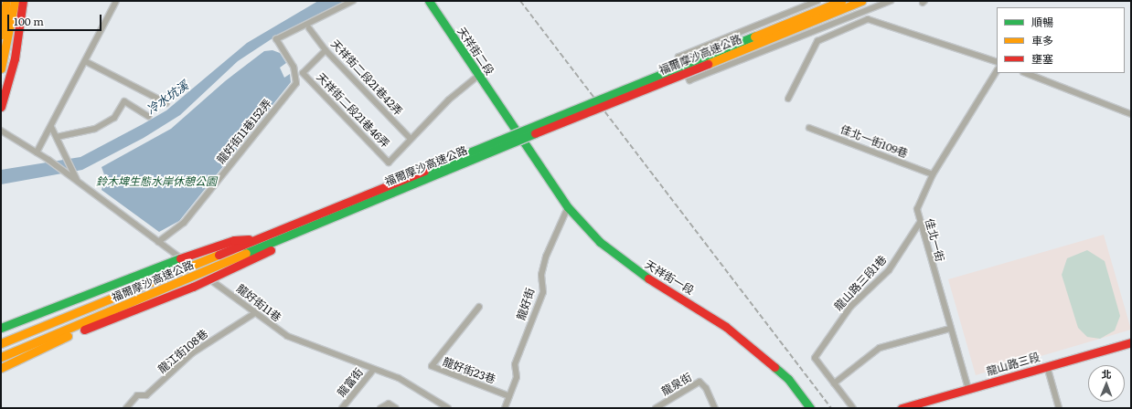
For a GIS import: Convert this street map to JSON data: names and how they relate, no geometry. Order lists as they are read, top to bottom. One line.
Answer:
{"streets":{"main road":["天祥街二段","福爾摩沙高速公路","天祥街一段","龍山路三段"],"street":["天祥街二段21巷42弄","天祥街二段21巷46弄","龍好街11巷152弄","佳北一街109巷","佳北一街","龍山路三段1巷","龍好街11巷","龍好街","龍江街108巷","龍好街23巷","龍富街","龍泉街"]},"crossings":[["天祥街二段","天祥街一段"],["天祥街二段21巷42弄","天祥街二段21巷46弄"],["龍好街11巷152弄","龍好街11巷"],["佳北一街109巷","佳北一街"],["佳北一街","龍山路三段1巷"],["佳北一街","龍山路三段"],["天祥街一段","龍好街"],["龍好街11巷","龍江街108巷"],["龍好街11巷","龍富街"],["龍好街","龍好街23巷"]],"water":["冷水坑溪"],"parks":["鈴木埤生態水岸休憩公園"],"legend":["順暢","車多","壅塞"],"scale_bar":"100 m","north":"top"}
